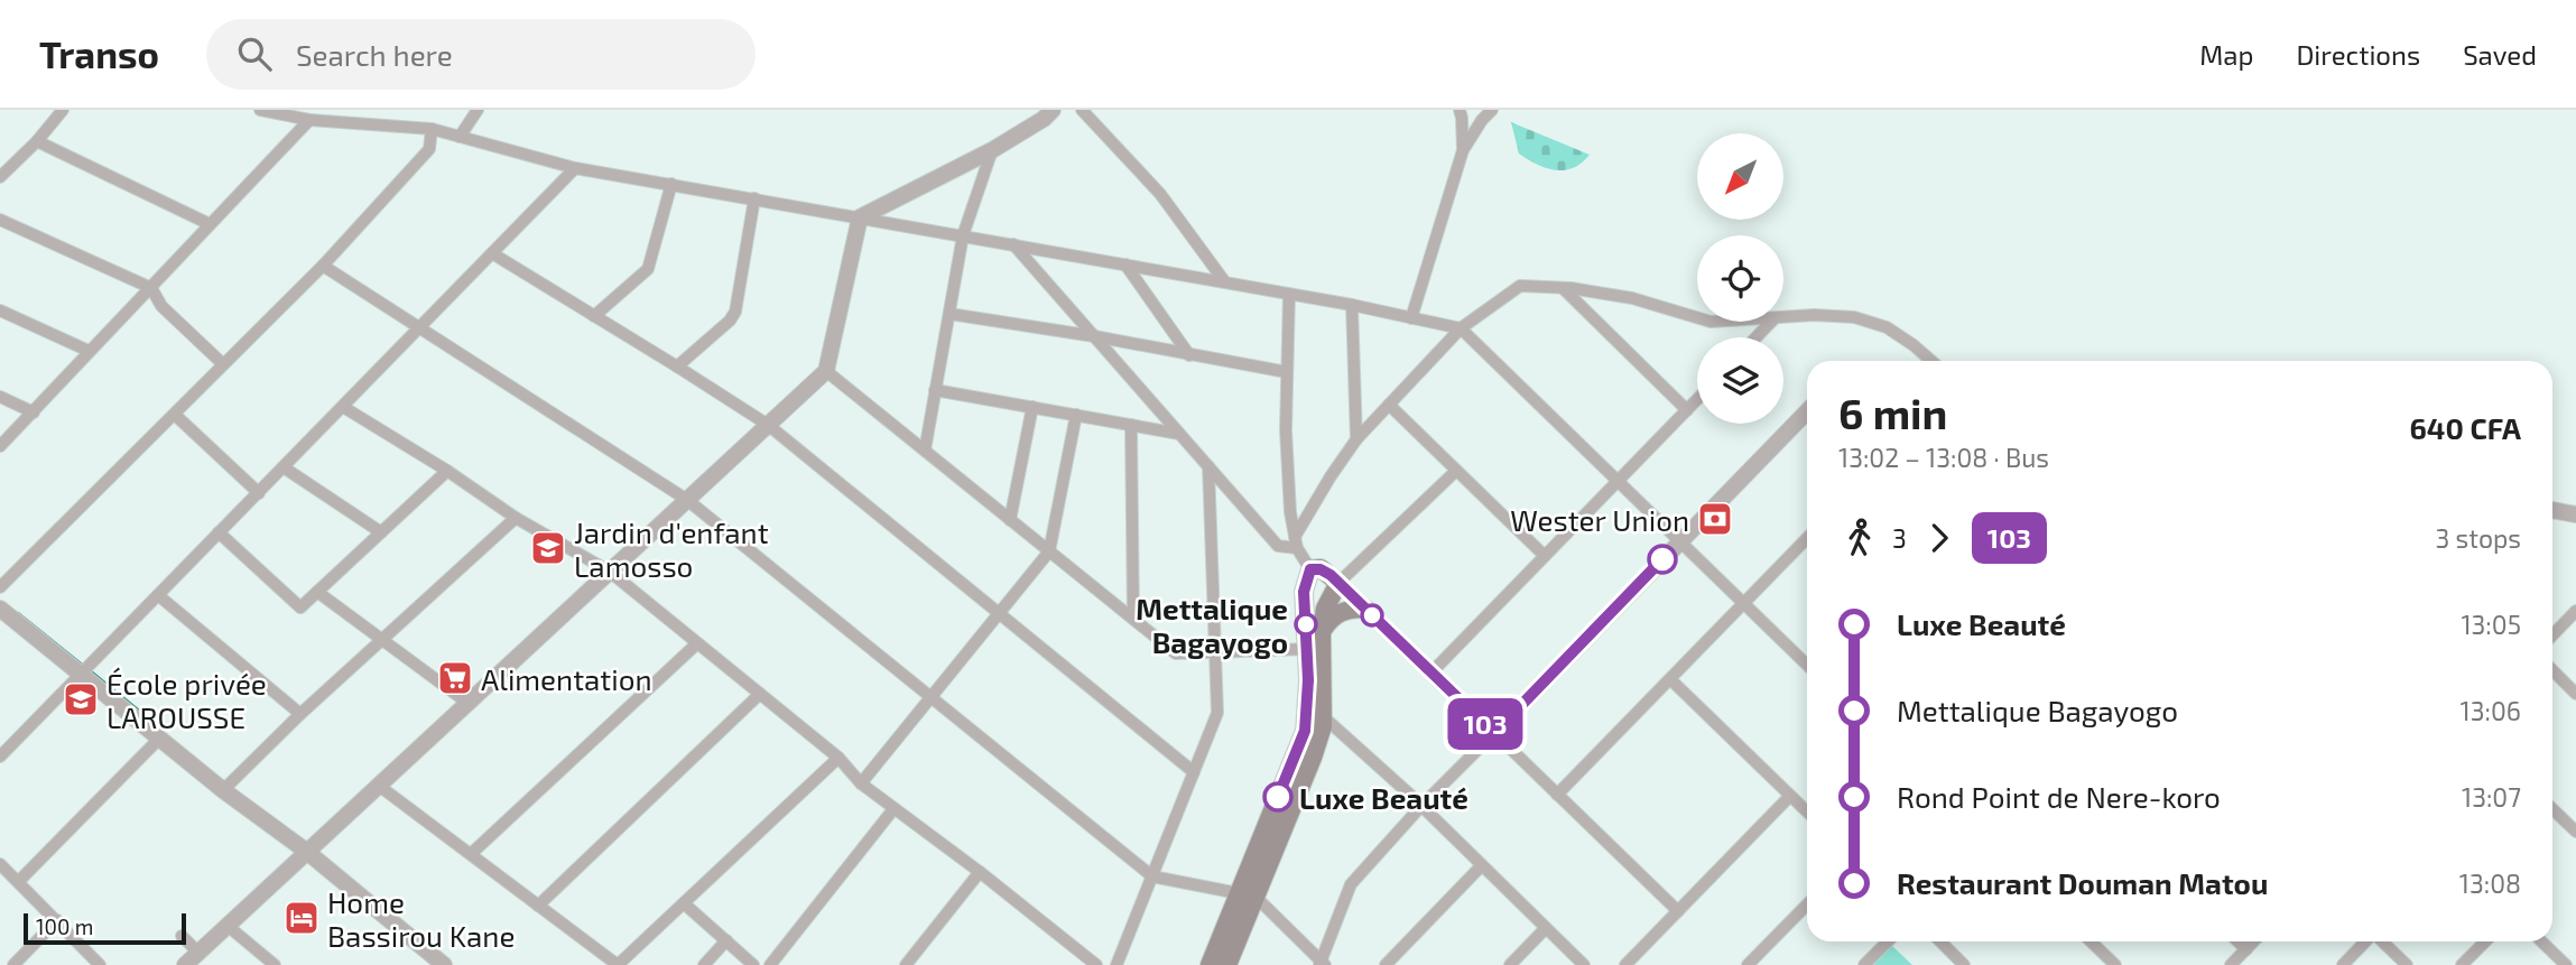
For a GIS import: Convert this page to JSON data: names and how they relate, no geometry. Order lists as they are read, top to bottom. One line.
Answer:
{"places":{"bank":["Wester Union"],"school or university":["Jardin d'enfant Lamosso","École privée LAROUSSE"],"other":["Mettalique Bagayogo","Luxe Beauté"],"supermarket":["Alimentation"],"hotel":["Home Bassirou Kane"]},"lines":["bus line 103"],"scale_bar":"100 m","north":"bottom left","page":{"header":"Transo","search":"Search here","nav":["Map","Directions","Saved"],"on_map":"103","heading":["6 min","13:02 – 13:08 · Bus","640 CFA"],"legs":["3","103","3 stops"],"list":[{"name":"Luxe Beauté","value":"13:05"},{"name":"Mettalique Bagayogo","value":"13:06"},{"name":"Rond Point de Nere-koro","value":"13:07"},{"name":"Restaurant Douman Matou","value":"13:08"}],"scale":"100 m"}}
